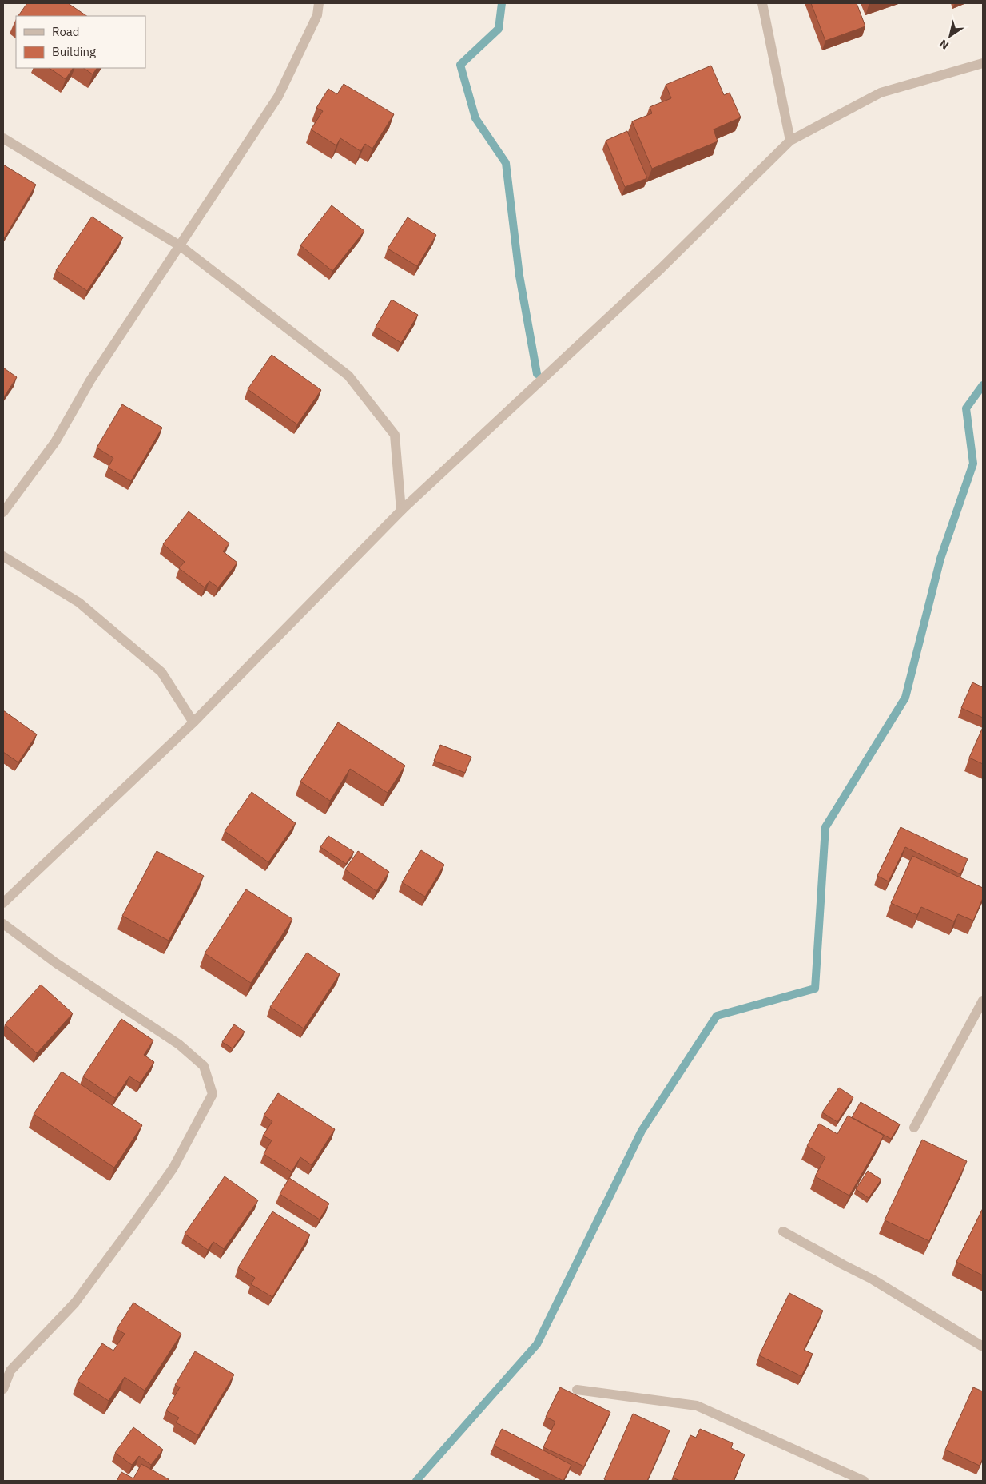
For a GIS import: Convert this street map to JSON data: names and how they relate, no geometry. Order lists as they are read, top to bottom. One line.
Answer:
{"legend":["Road","Building"],"north":"bottom left"}
